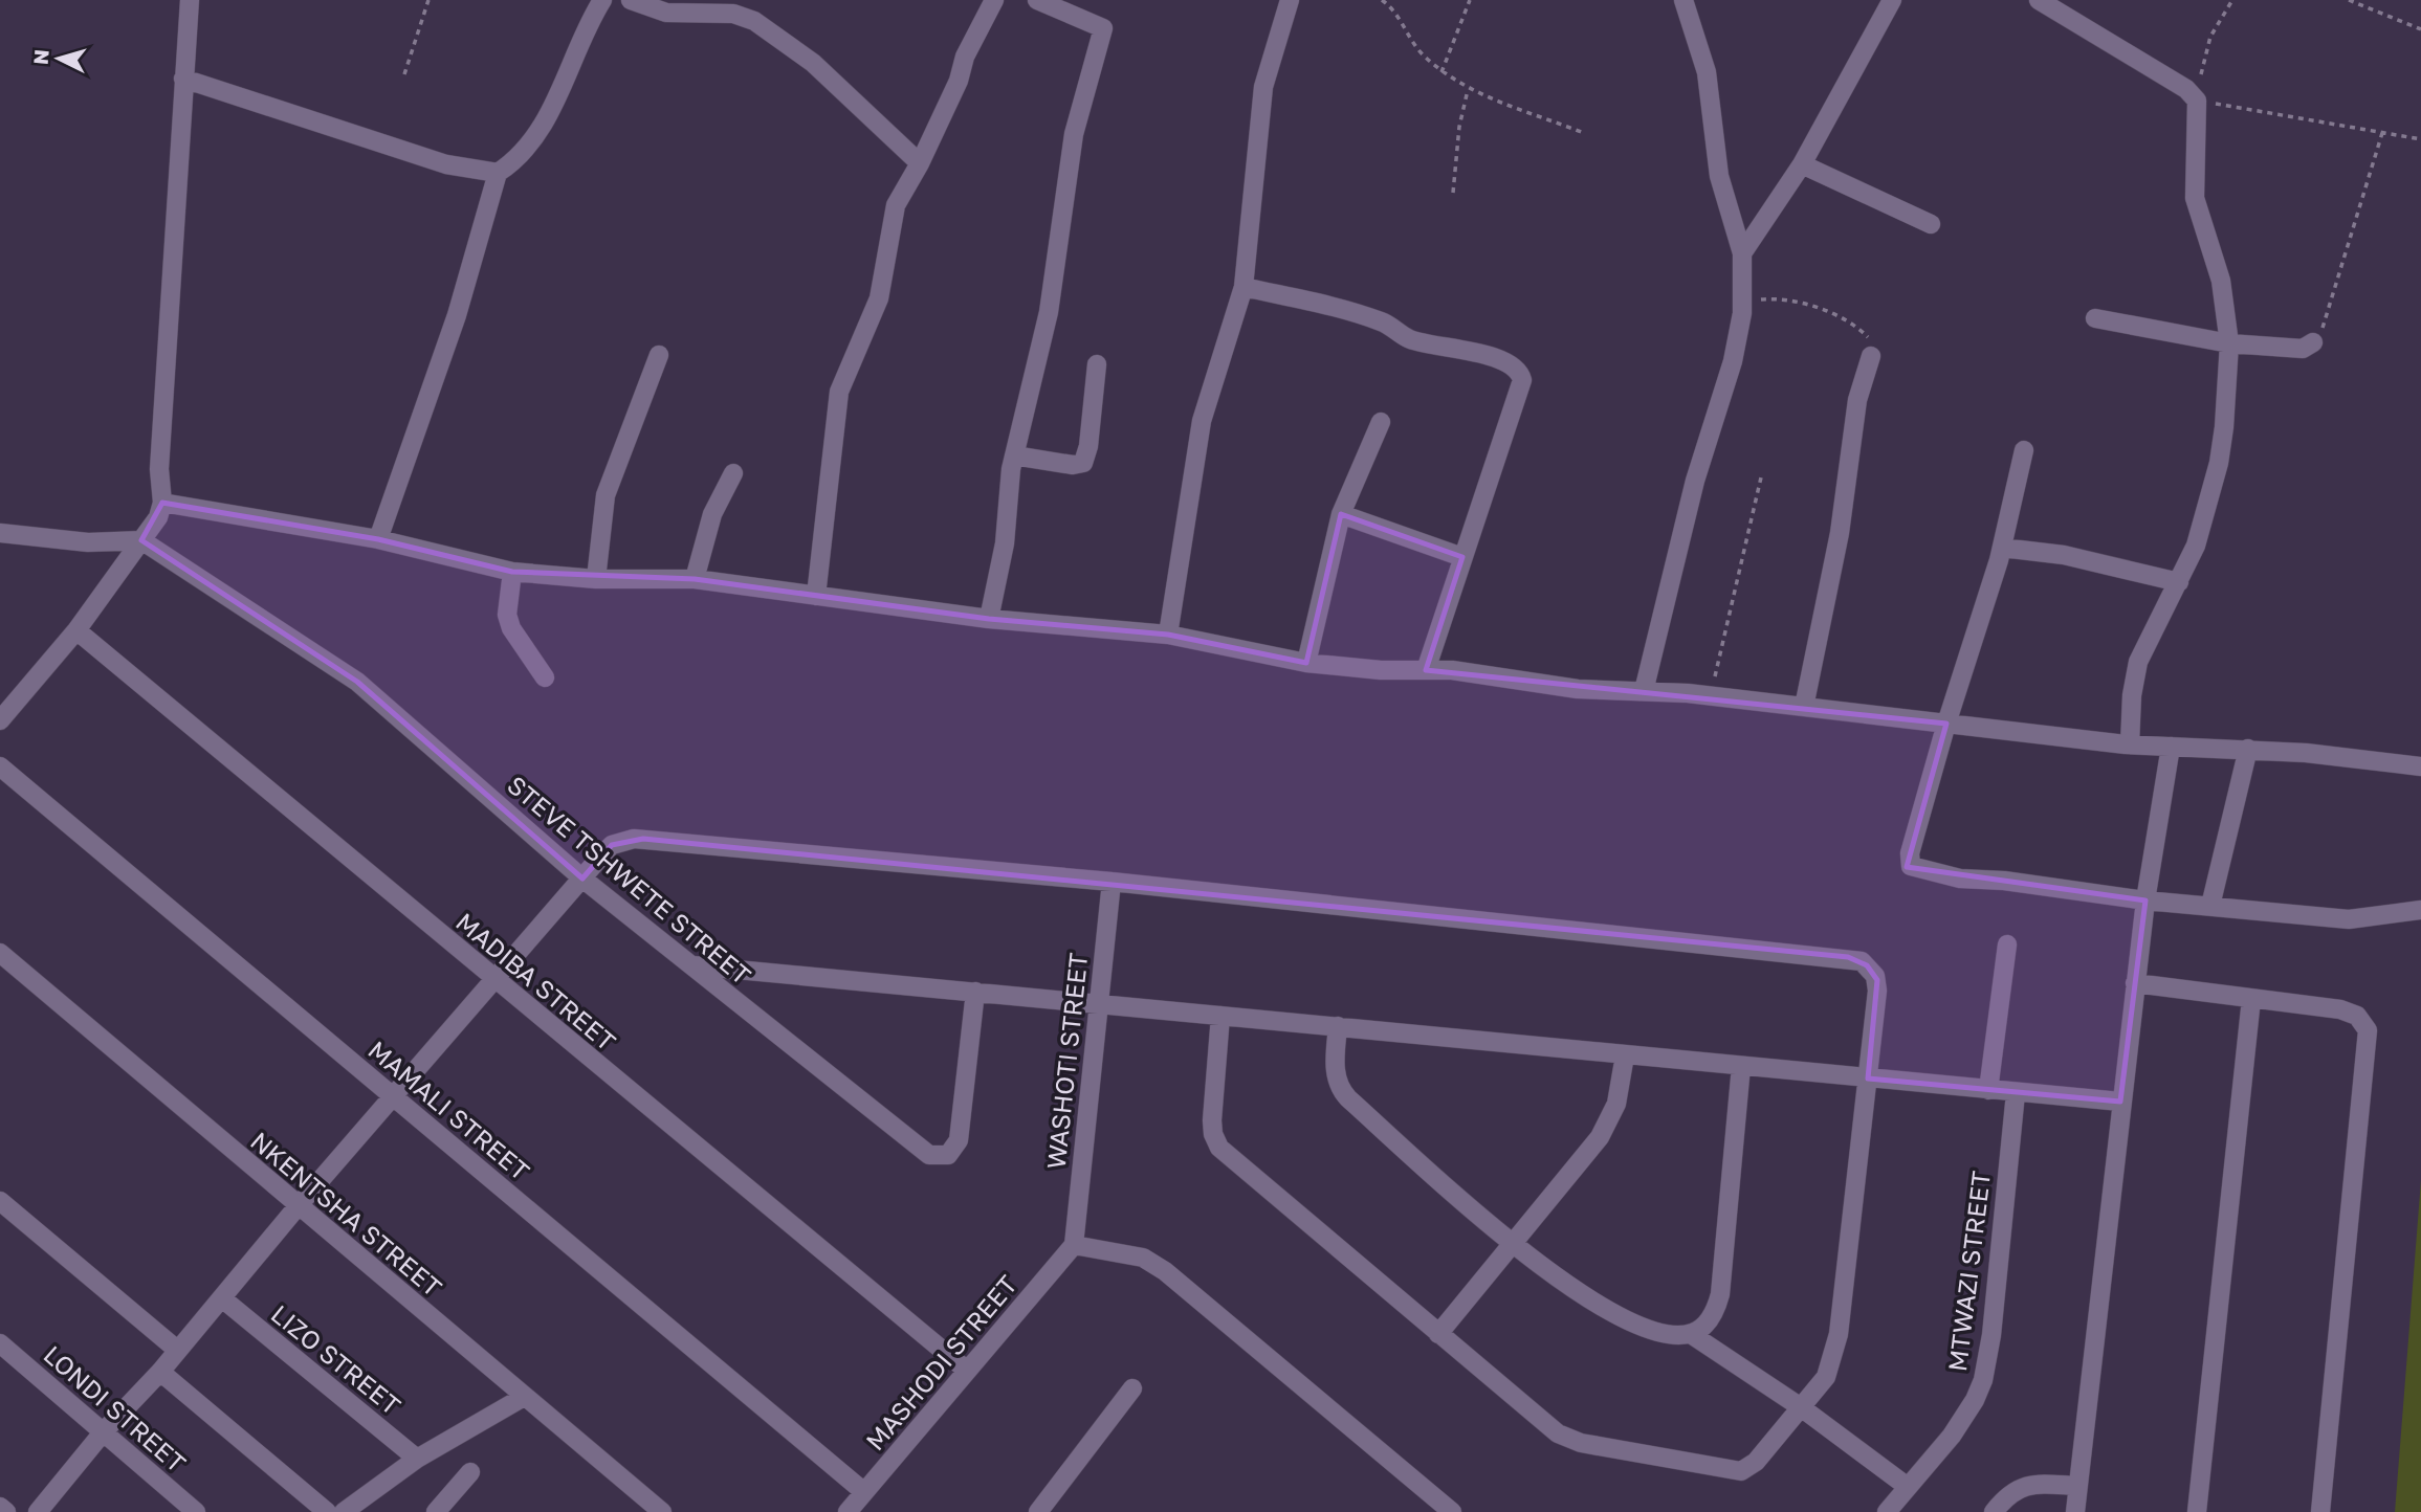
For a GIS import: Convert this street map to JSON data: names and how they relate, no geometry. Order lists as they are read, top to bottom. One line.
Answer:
{"streets":{"street":["STEVE TSHWETE STREET","MADIBA STREET","WASHOTI STREET","MAMALI STREET","NKENTSHA STREET","MTWAZI STREET","LIZO STREET","MASHODI STREET","LONDI STREET"]},"crossings":[["MADIBA STREET","MASHODI STREET"],["WASHOTI STREET","MASHODI STREET"],["MAMALI STREET","MASHODI STREET"]],"north":"left"}
